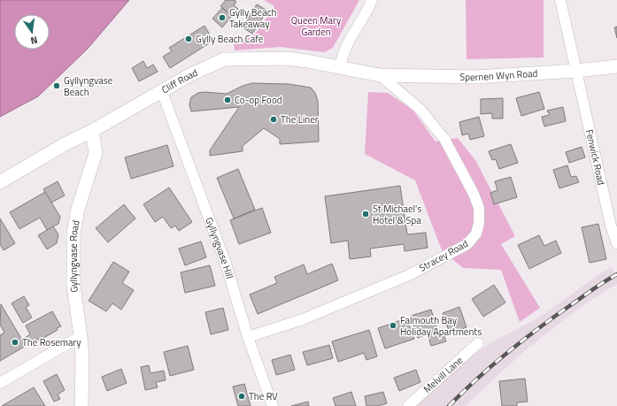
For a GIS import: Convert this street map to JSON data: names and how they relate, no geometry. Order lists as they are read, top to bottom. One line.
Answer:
{"streets":{"street":["Spernen Wyn Road","Cliff Road","Fenwick Road","Gyllyngvase Hill","Stracey Road","Gyllyngvase Road","Melvill Lane"]},"crossings":[["Spernen Wyn Road","Cliff Road"],["Spernen Wyn Road","Fenwick Road"],["Spernen Wyn Road","Stracey Road"],["Cliff Road","Gyllyngvase Hill"],["Cliff Road","Stracey Road"],["Cliff Road","Gyllyngvase Road"],["Gyllyngvase Hill","Stracey Road"]],"parks":["Queen Mary Garden"],"places":["Gylly Beach Takeaway","Gylly Beach Cafe","Gyllyngvase Beach","Co-op Food","The Liner","St Michael's Hotel & Spa","Falmouth Bay Holiday Apartments","The Rosemary","The RV"],"north":"bottom"}
